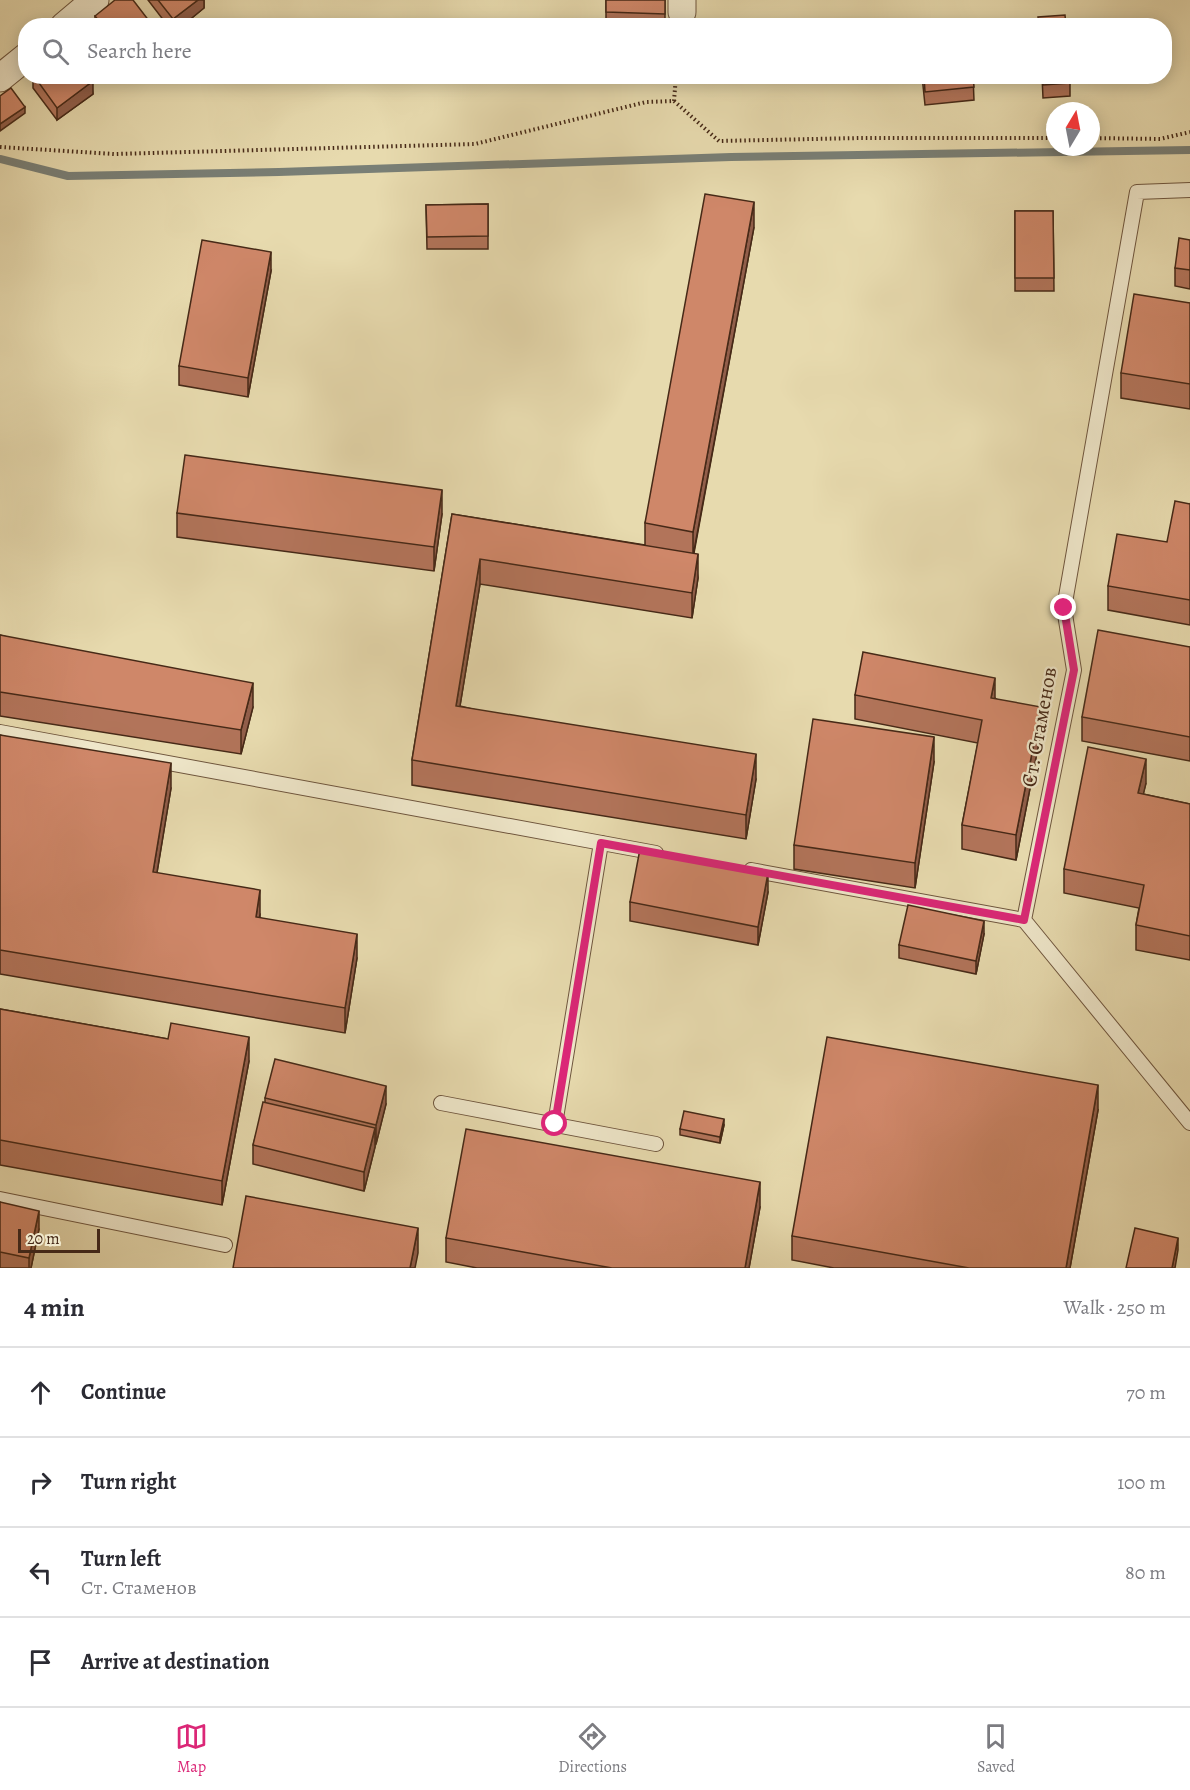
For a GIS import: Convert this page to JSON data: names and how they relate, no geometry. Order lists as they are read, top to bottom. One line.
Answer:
{"streets":{"lane":["Ст. Стаменов"]},"scale_bar":"20 m","north":"top","page":{"search":"Search here","scale":"20 m","heading":["4 min","Walk · 250 m"],"list":[["Continue","70 m"],["Turn right","100 m"],["Turn left","Ст. Стаменов","80 m"],"Arrive at destination"],"nav":["Map","Directions","Saved"]}}
